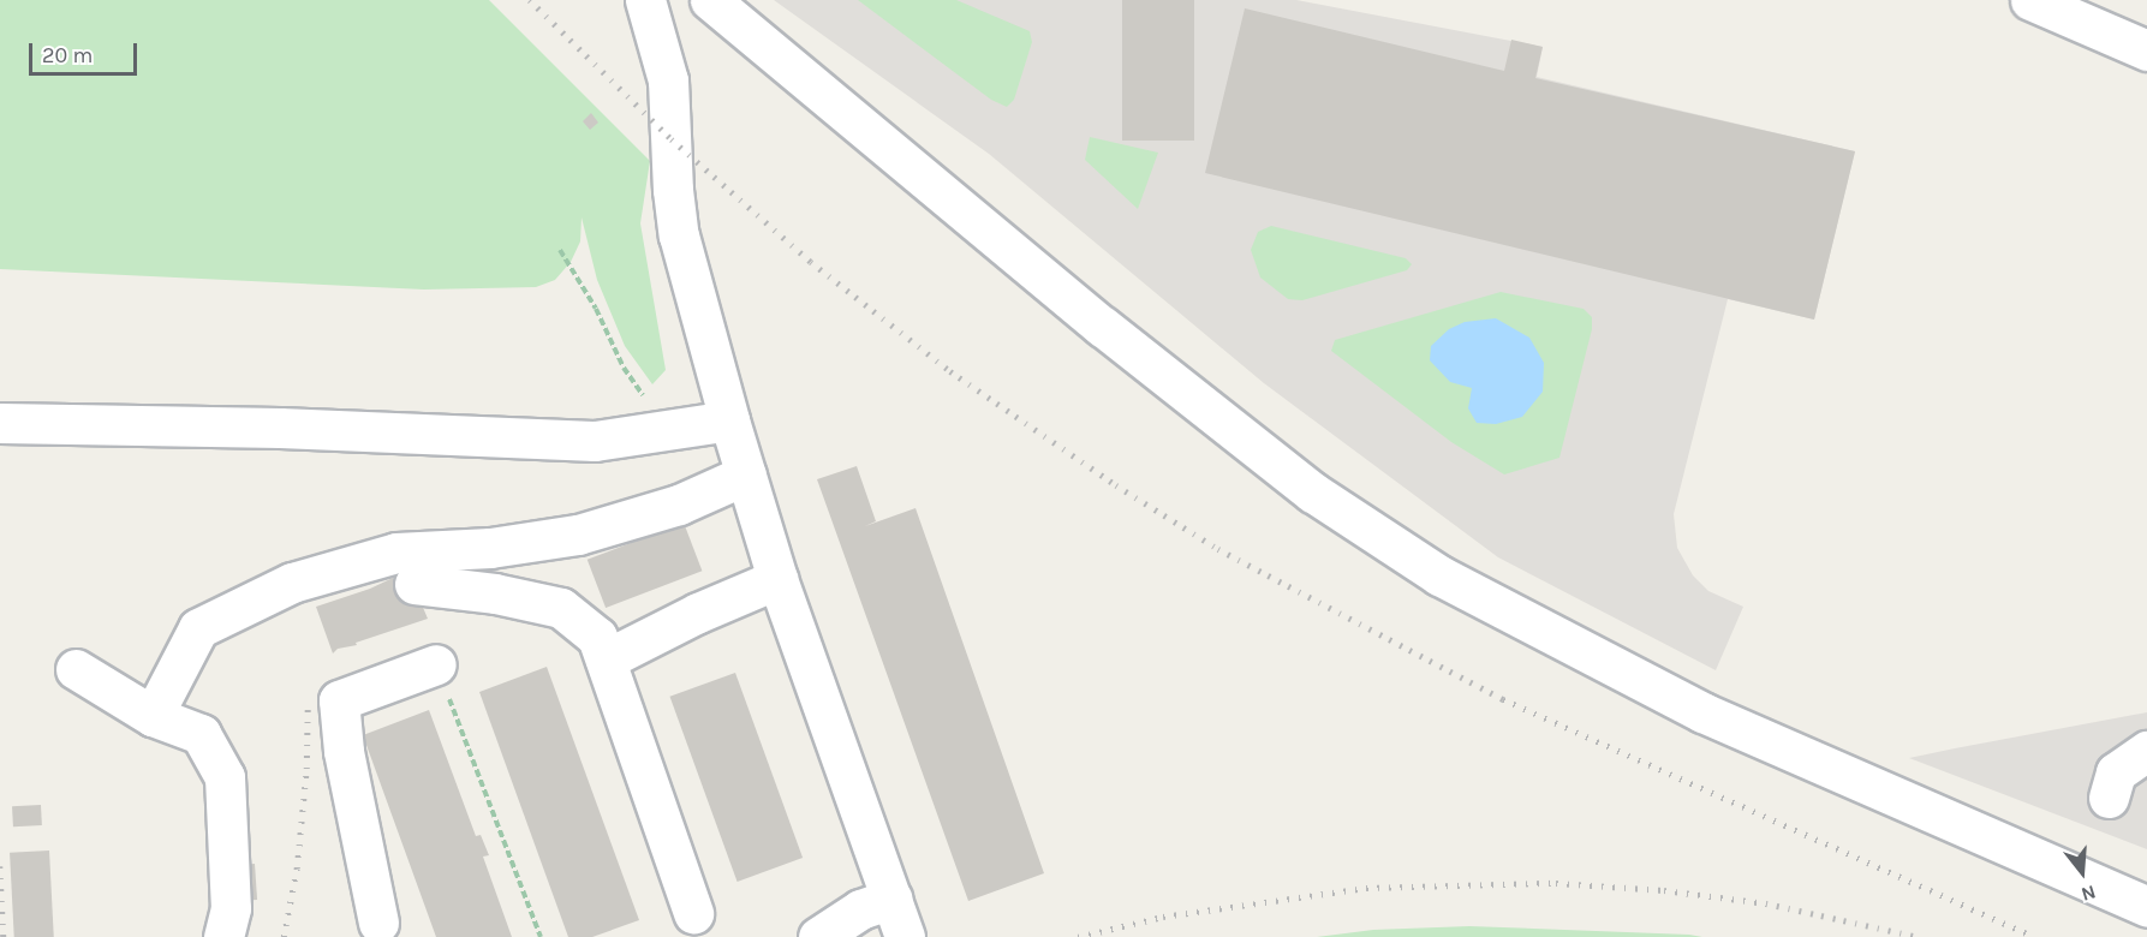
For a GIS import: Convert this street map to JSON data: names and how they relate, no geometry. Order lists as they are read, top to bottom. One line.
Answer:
{"scale_bar":"20 m","north":"bottom"}
